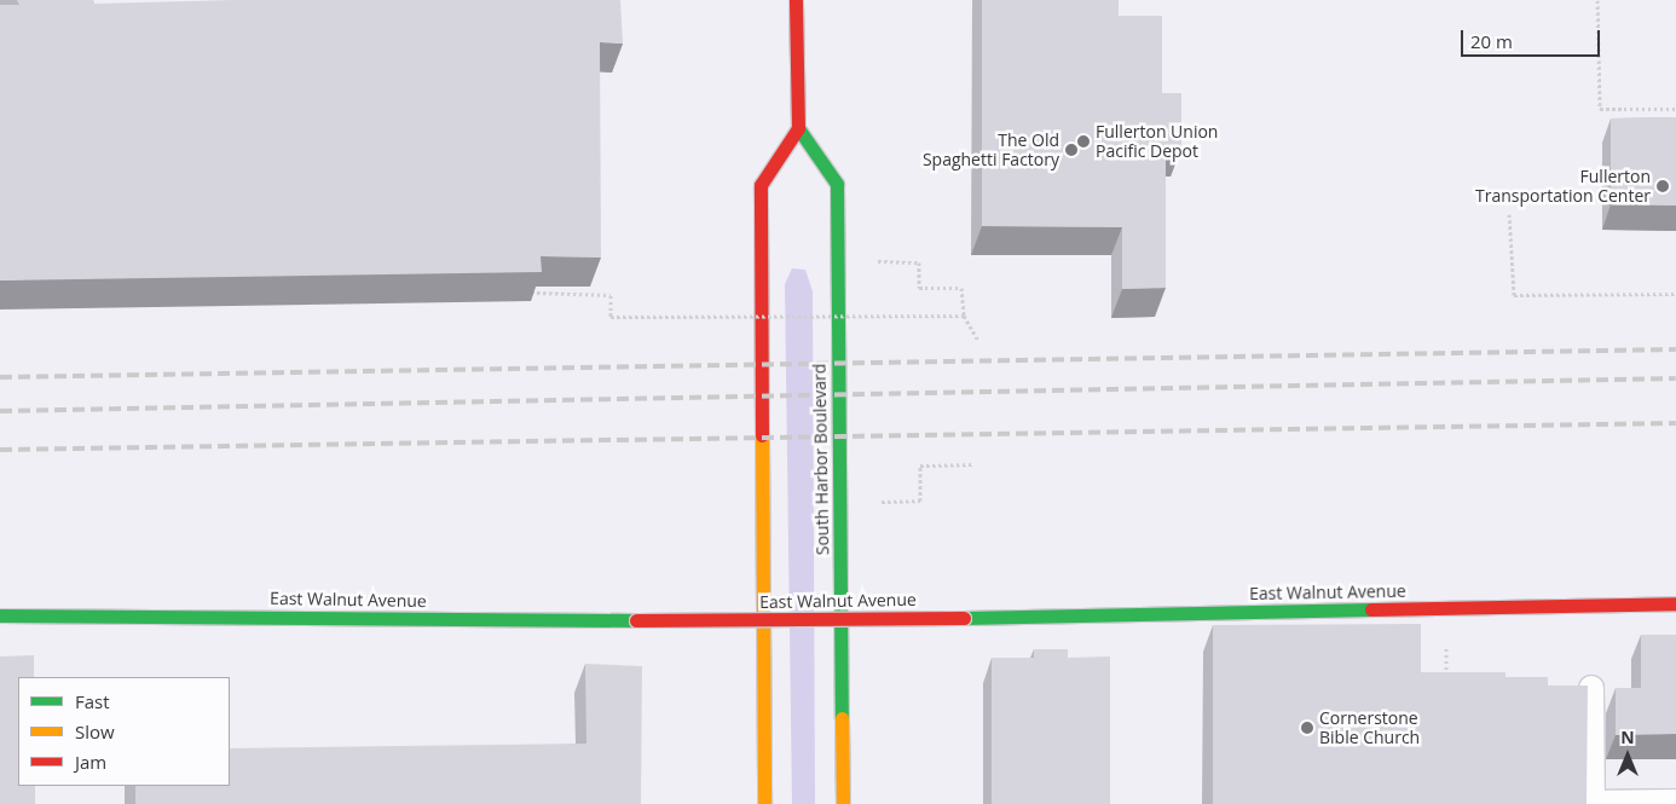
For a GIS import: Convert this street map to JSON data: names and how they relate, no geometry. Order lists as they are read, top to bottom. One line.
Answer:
{"streets":{"street":["South Harbor Boulevard","East Walnut Avenue"]},"places":["Fullerton Union Pacific Depot","The Old Spaghetti Factory","Fullerton Transportation Center","Cornerstone Bible Church"],"legend":["Fast","Slow","Jam"],"scale_bar":"20 m","north":"top"}
